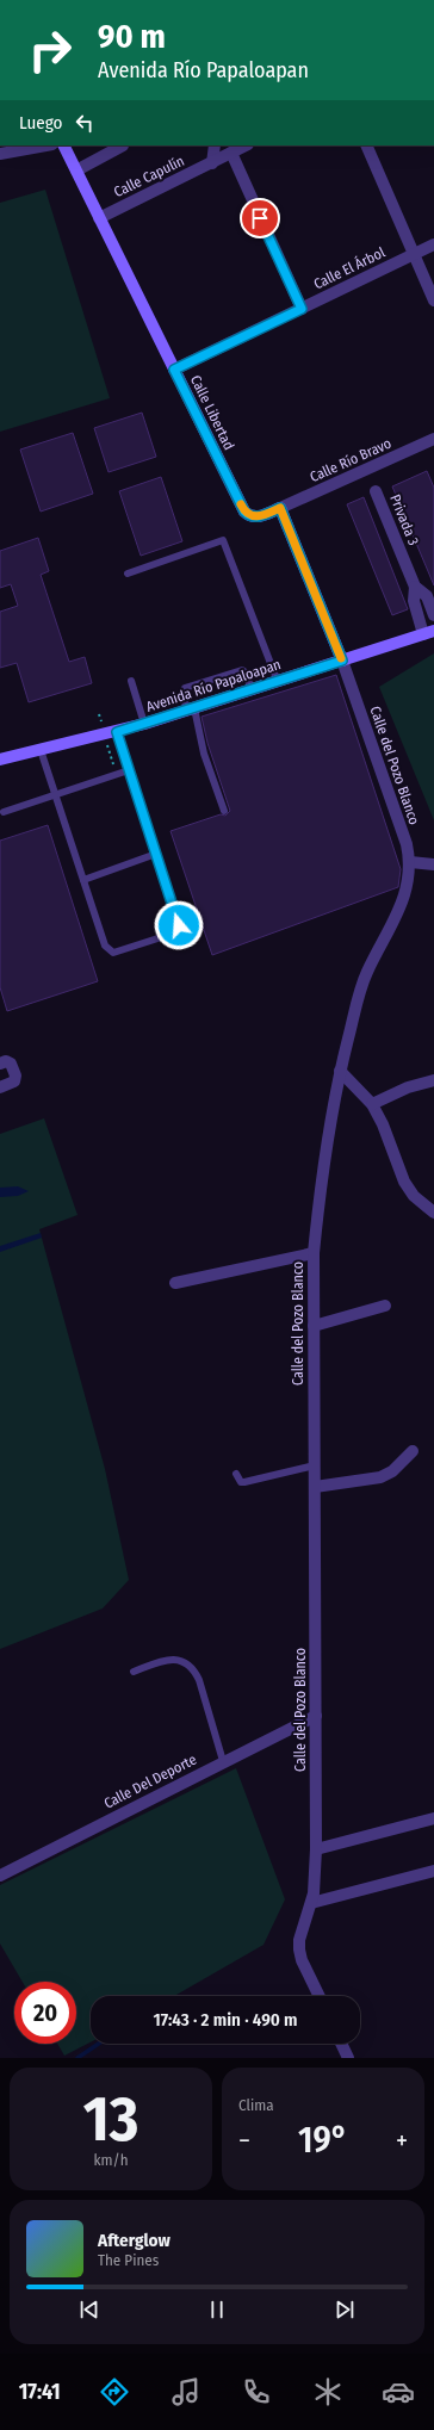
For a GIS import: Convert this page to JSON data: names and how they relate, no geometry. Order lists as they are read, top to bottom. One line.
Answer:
{"streets":{"main road":["Calle Libertad","Avenida Río Papaloapan"],"street":["Calle Capulín","Calle El Árbol","Calle Río Bravo","Privada 3","Calle del Pozo Blanco","Calle Del Deporte"]},"crossings":[["Calle Capulín","Calle Libertad"],["Calle El Árbol","Calle Libertad"],["Calle Libertad","Calle Río Bravo"],["Privada 3","Avenida Río Papaloapan"],["Avenida Río Papaloapan","Calle del Pozo Blanco"],["Calle del Pozo Blanco","Calle Del Deporte"]],"page":{"turn":["90 m","Avenida Río Papaloapan"],"then":"Luego","limit":"20","trip":"17:43 · 2 min · 490 m","tile":[["13","km/h"],"Clima"],"heat":["−","19°","+"],"song":["Afterglow","The Pines"],"tabs":"17:41"}}
